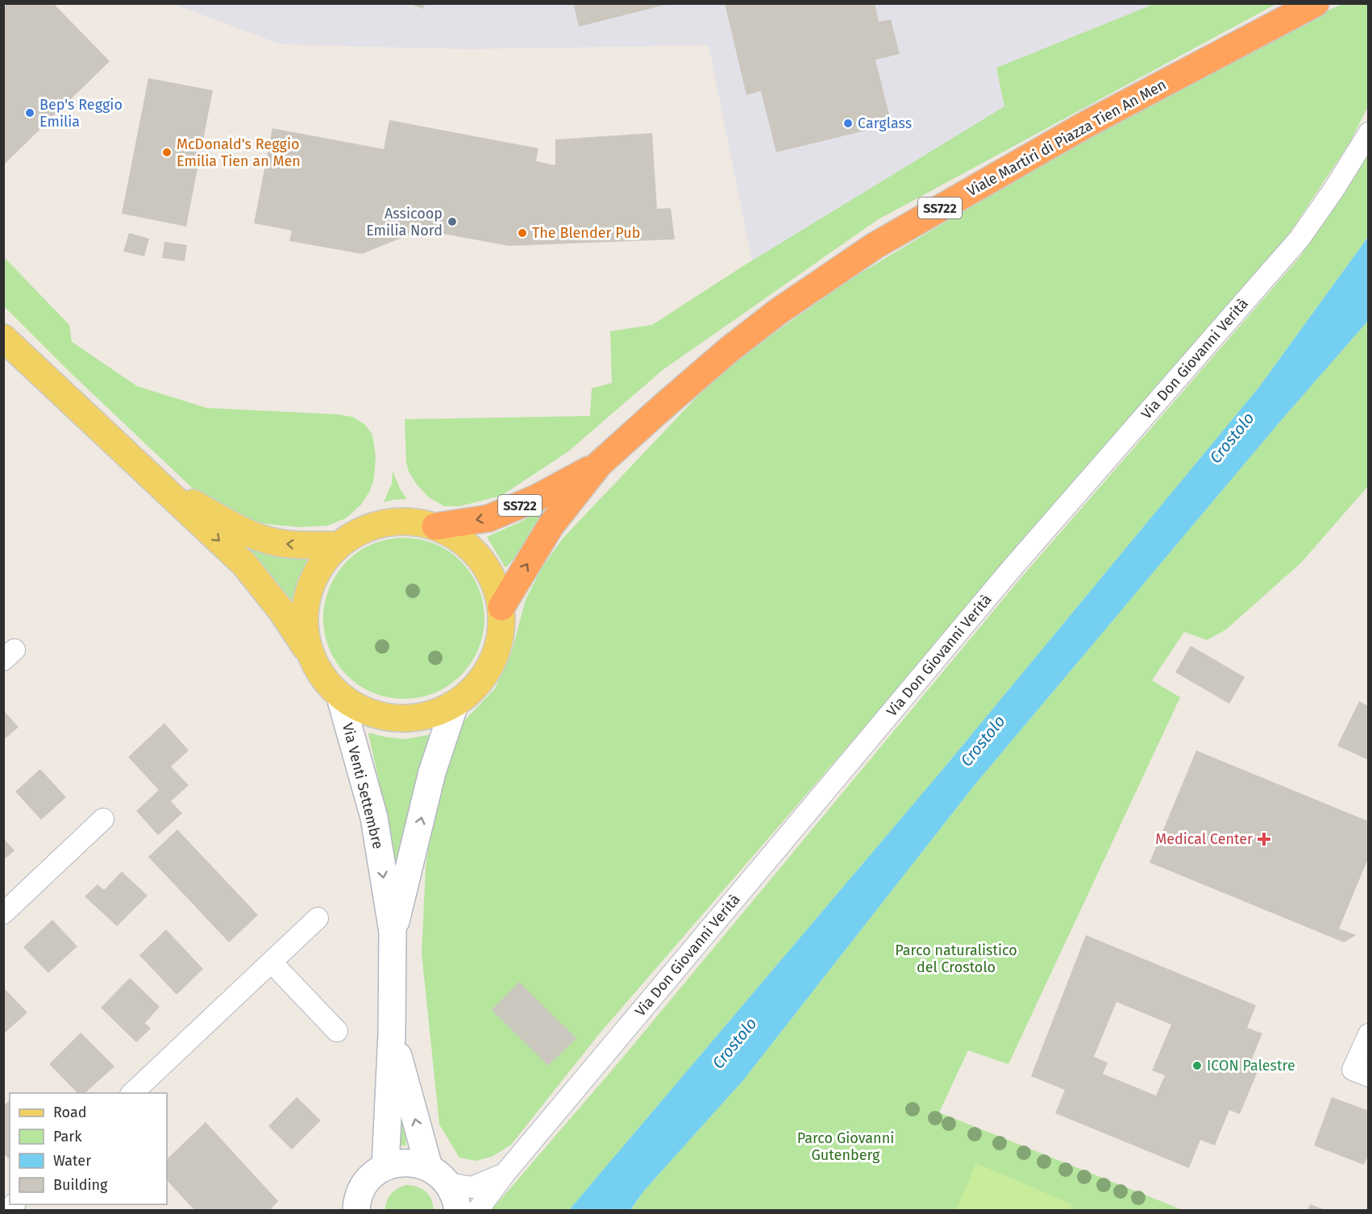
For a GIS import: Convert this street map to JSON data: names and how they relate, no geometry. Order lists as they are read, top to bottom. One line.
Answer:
{"streets":{"highway":["Viale Martiri di Piazza Tien An Men","SS722"],"main road":["Via Venti Settembre"],"street":["Via Don Giovanni Verità"]},"crossings":[["Viale Martiri di Piazza Tien An Men","Via Venti Settembre"],["Via Don Giovanni Verità","Via Venti Settembre"]],"water":["Crostolo"],"parks":["Parco naturalistico del Crostolo","Parco Giovanni Gutenberg"],"places":{"other":["Bep's Reggio Emilia","Carglass","McDonald's Reggio Emilia Tien an Men","Assicoop Emilia Nord","The Blender Pub","ICON Palestre"],"health":["Medical Center"]},"legend":["Road","Park","Water","Building"]}
